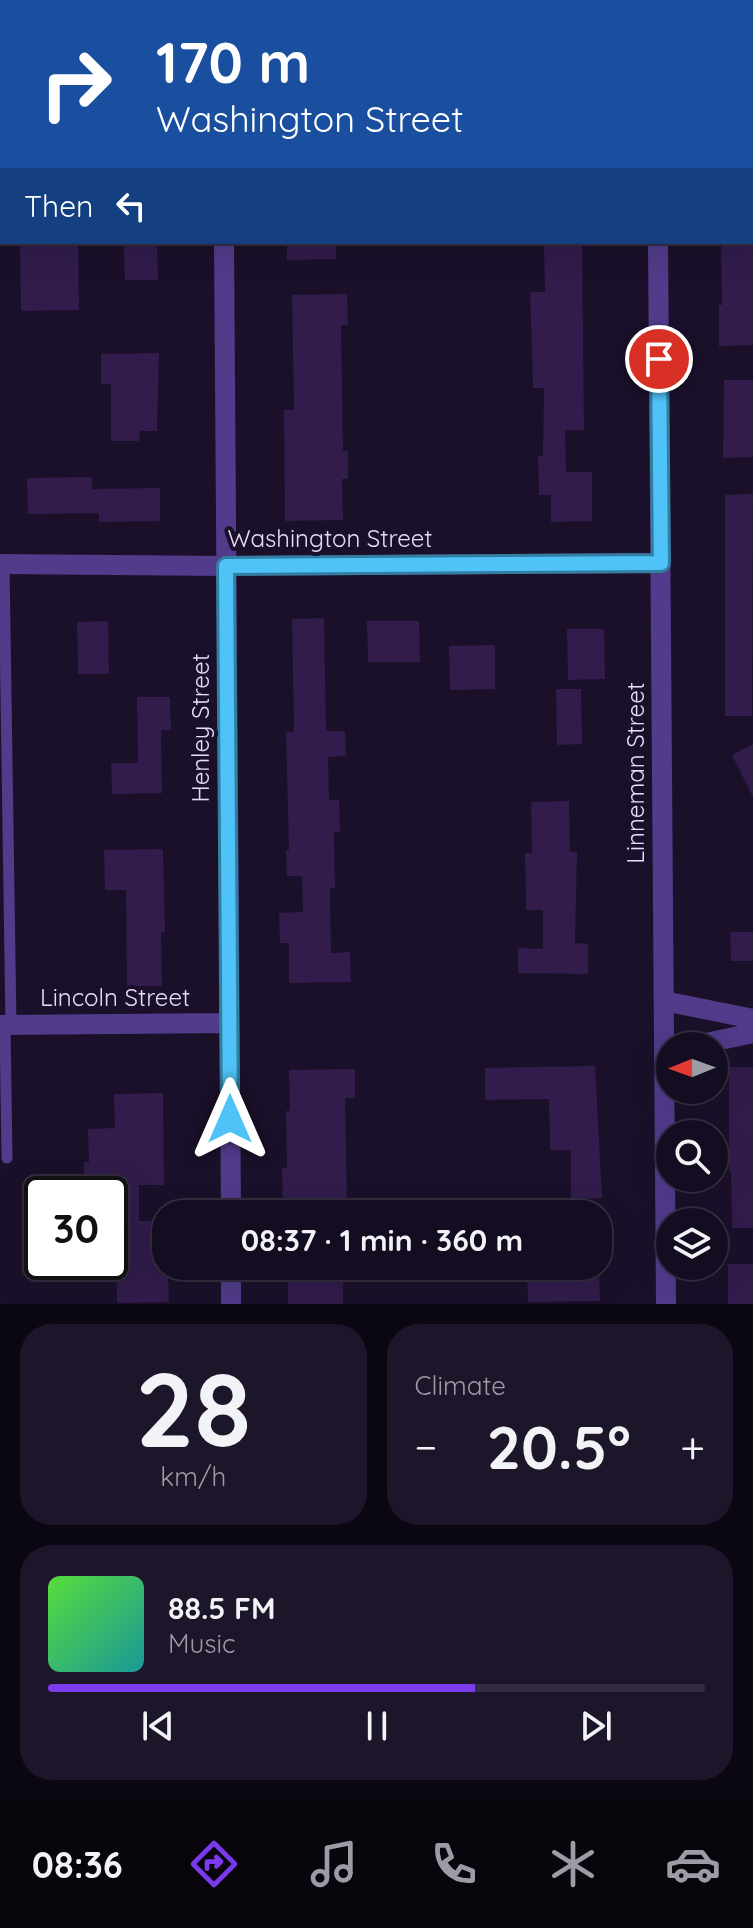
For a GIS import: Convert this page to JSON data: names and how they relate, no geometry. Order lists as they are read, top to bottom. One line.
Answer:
{"streets":{"street":["Washington Street","Henley Street","Linneman Street","Lincoln Street"]},"crossings":[["Washington Street","Henley Street"],["Washington Street","Linneman Street"],["Henley Street","Lincoln Street"]],"north":"left","page":{"turn":["170 m","Washington Street"],"then":"Then","limit":"30","trip":"08:37 · 1 min · 360 m","tile":[["28","km/h"],"Climate"],"heat":["−","20.5°","+"],"song":["88.5 FM","Music"],"tabs":"08:36"}}
